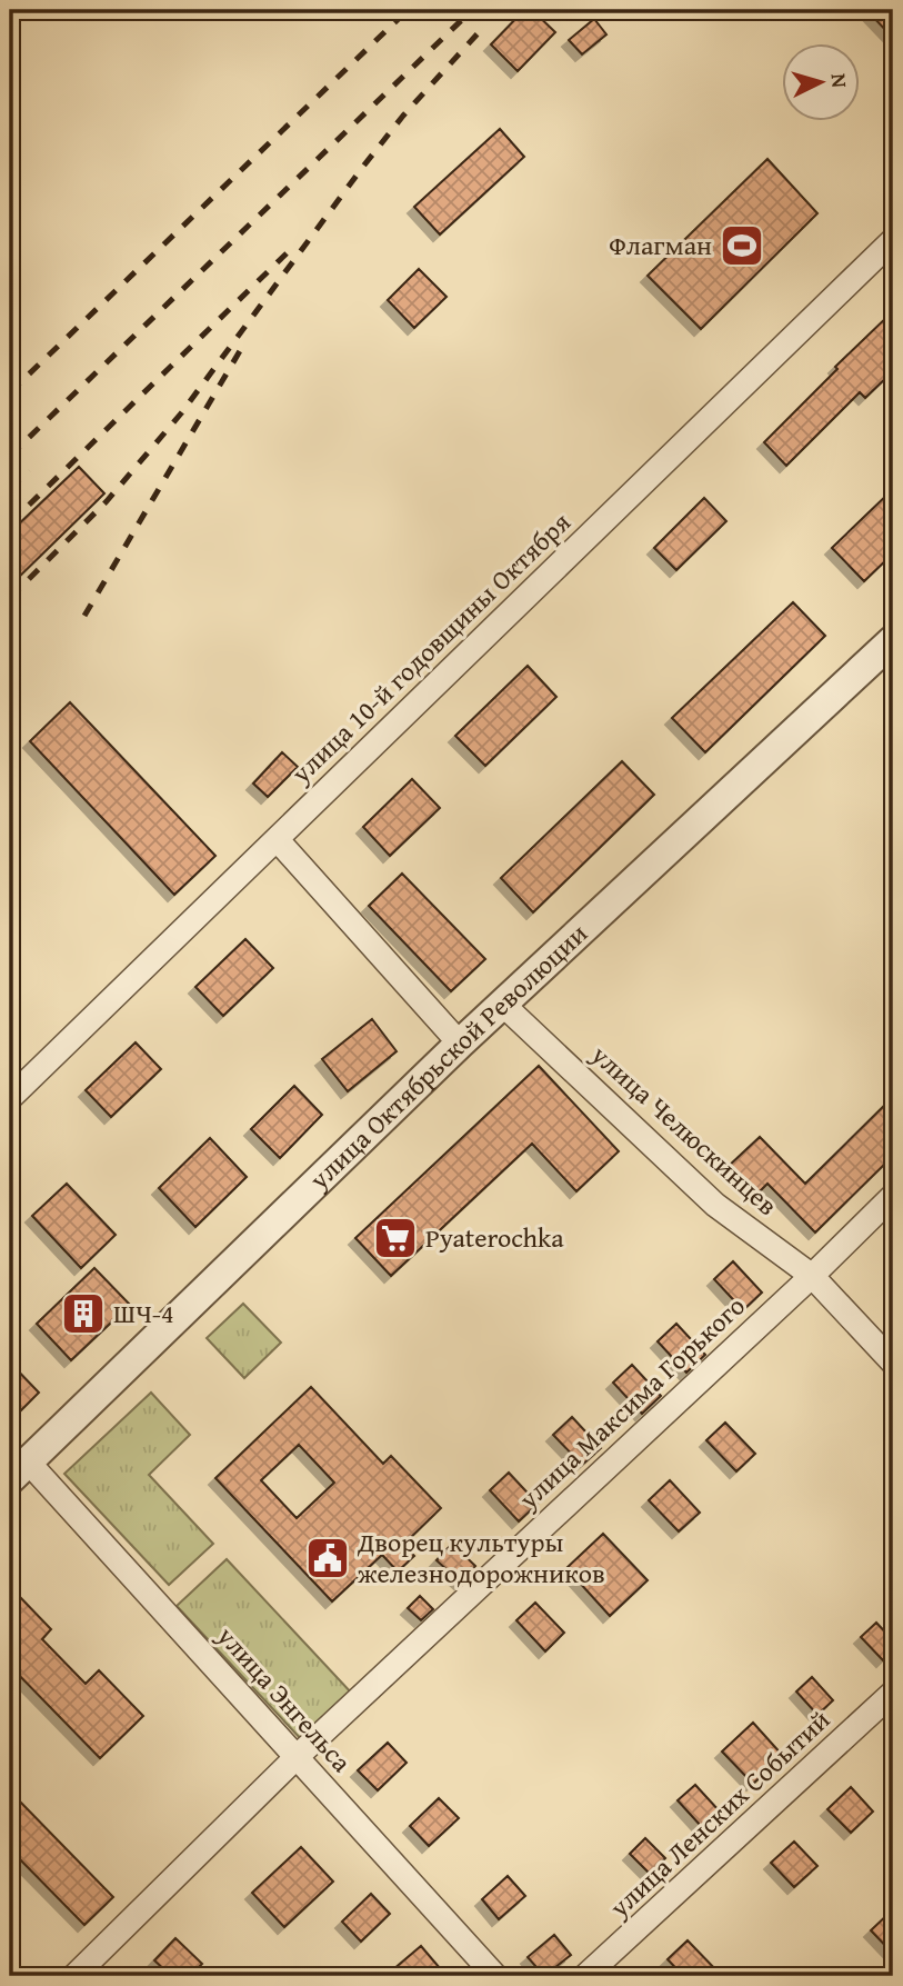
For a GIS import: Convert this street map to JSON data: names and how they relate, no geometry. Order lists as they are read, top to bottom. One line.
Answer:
{"streets":{"street":["улица 10-й годовщины Октября","улица Октябрьской Революции","улица Челюскинцев","улица Максима Горького","улица Энгельса","улица Ленских Событий"]},"crossings":[["улица Октябрьской Революции","улица Челюскинцев"],["улица Октябрьской Революции","улица Энгельса"],["улица Челюскинцев","улица Максима Горького"],["улица Максима Горького","улица Энгельса"]],"places":{"sports":["Флагман"],"supermarket":["Pyaterochka"],"building":["ШЧ-4"],"public building":["Дворец культуры железнодорожников"]},"north":"right"}
